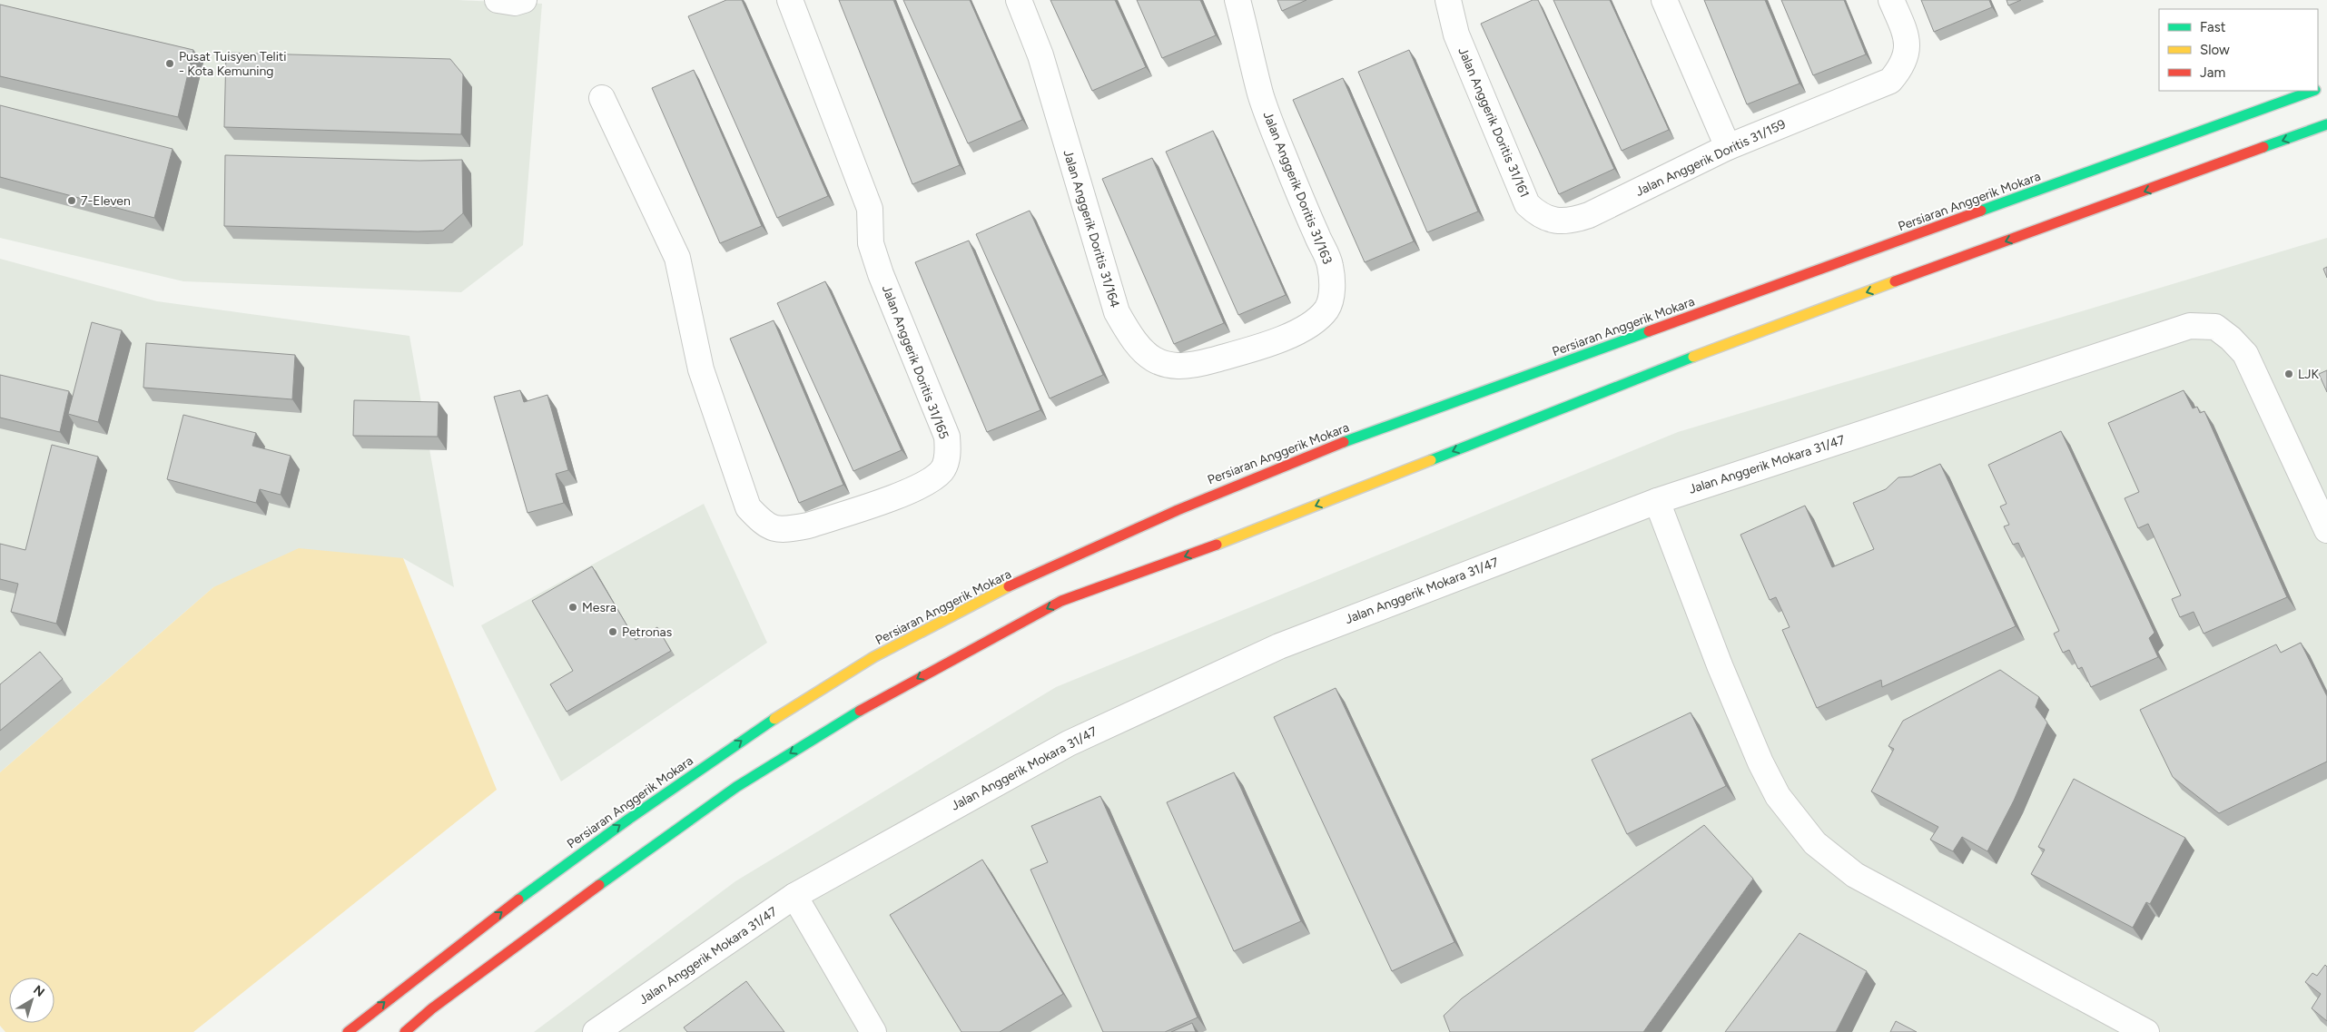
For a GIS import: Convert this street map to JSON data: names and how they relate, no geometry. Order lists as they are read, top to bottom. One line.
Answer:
{"streets":{"main road":["Persiaran Anggerik Mokara"],"street":["Jalan Anggerik Doritis 31/161","Jalan Anggerik Doritis 31/159","Jalan Anggerik Doritis 31/163","Jalan Anggerik Doritis 31/164","Jalan Anggerik Doritis 31/165","Jalan Anggerik Mokara 31/47"]},"crossings":[["Jalan Anggerik Doritis 31/161","Jalan Anggerik Doritis 31/159"],["Jalan Anggerik Doritis 31/163","Jalan Anggerik Doritis 31/164"]],"places":["Pusat Tuisyen Teliti - Kota Kemuning","7-Eleven","LJK","Mesra","Petronas"],"legend":["Fast","Slow","Jam"],"north":"top right"}
